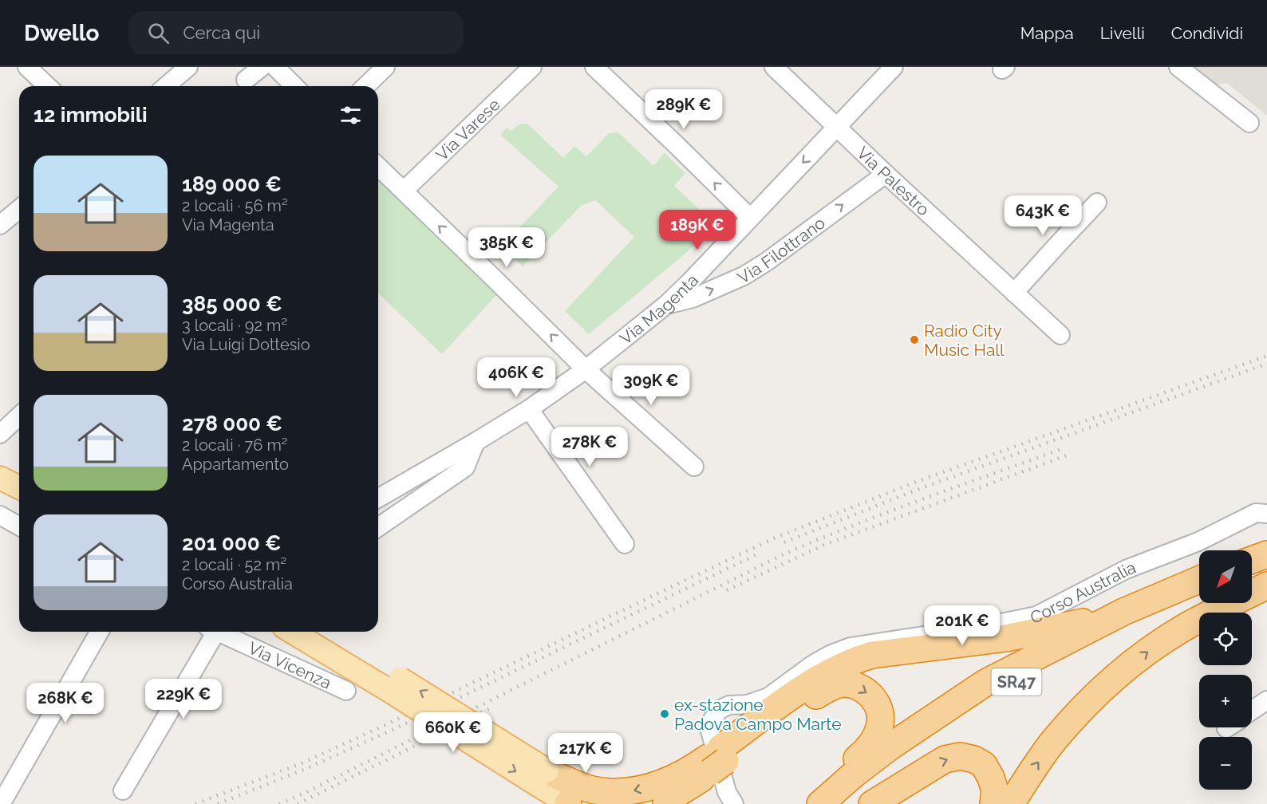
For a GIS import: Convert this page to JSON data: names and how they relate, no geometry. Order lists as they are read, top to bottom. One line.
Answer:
{"streets":{"highway":["SR47"],"street":["Via Varese","Via Palestro","Via Filottrano","Via Magenta","Corso Australia","Via Vicenza"]},"crossings":[["Via Palestro","Via Filottrano"],["Via Palestro","Via Magenta"],["Via Filottrano","Via Magenta"]],"one_way":["Via Filottrano"],"places":["Radio City Music Hall","ex-stazione Padova Campo Marte"],"north":"bottom left","page":{"header":"Dwello","search":"Cerca qui","nav":["Mappa","Livelli","Condividi"],"heading":"12 immobili","price":["289K €","643K €","189K €","385K €","406K €","309K €","278K €","201K €","229K €","268K €","660K €","217K €"],"list":[{"name":"189 000 €","note":"2 locali · 56 m² · Via Magenta"},{"name":"385 000 €","note":"3 locali · 92 m² · Via Luigi Dottesio"},{"name":"278 000 €","note":"2 locali · 76 m² · Appartamento"},{"name":"201 000 €","note":"2 locali · 52 m² · Corso Australia"}],"map_buttons":["+","−"]}}
